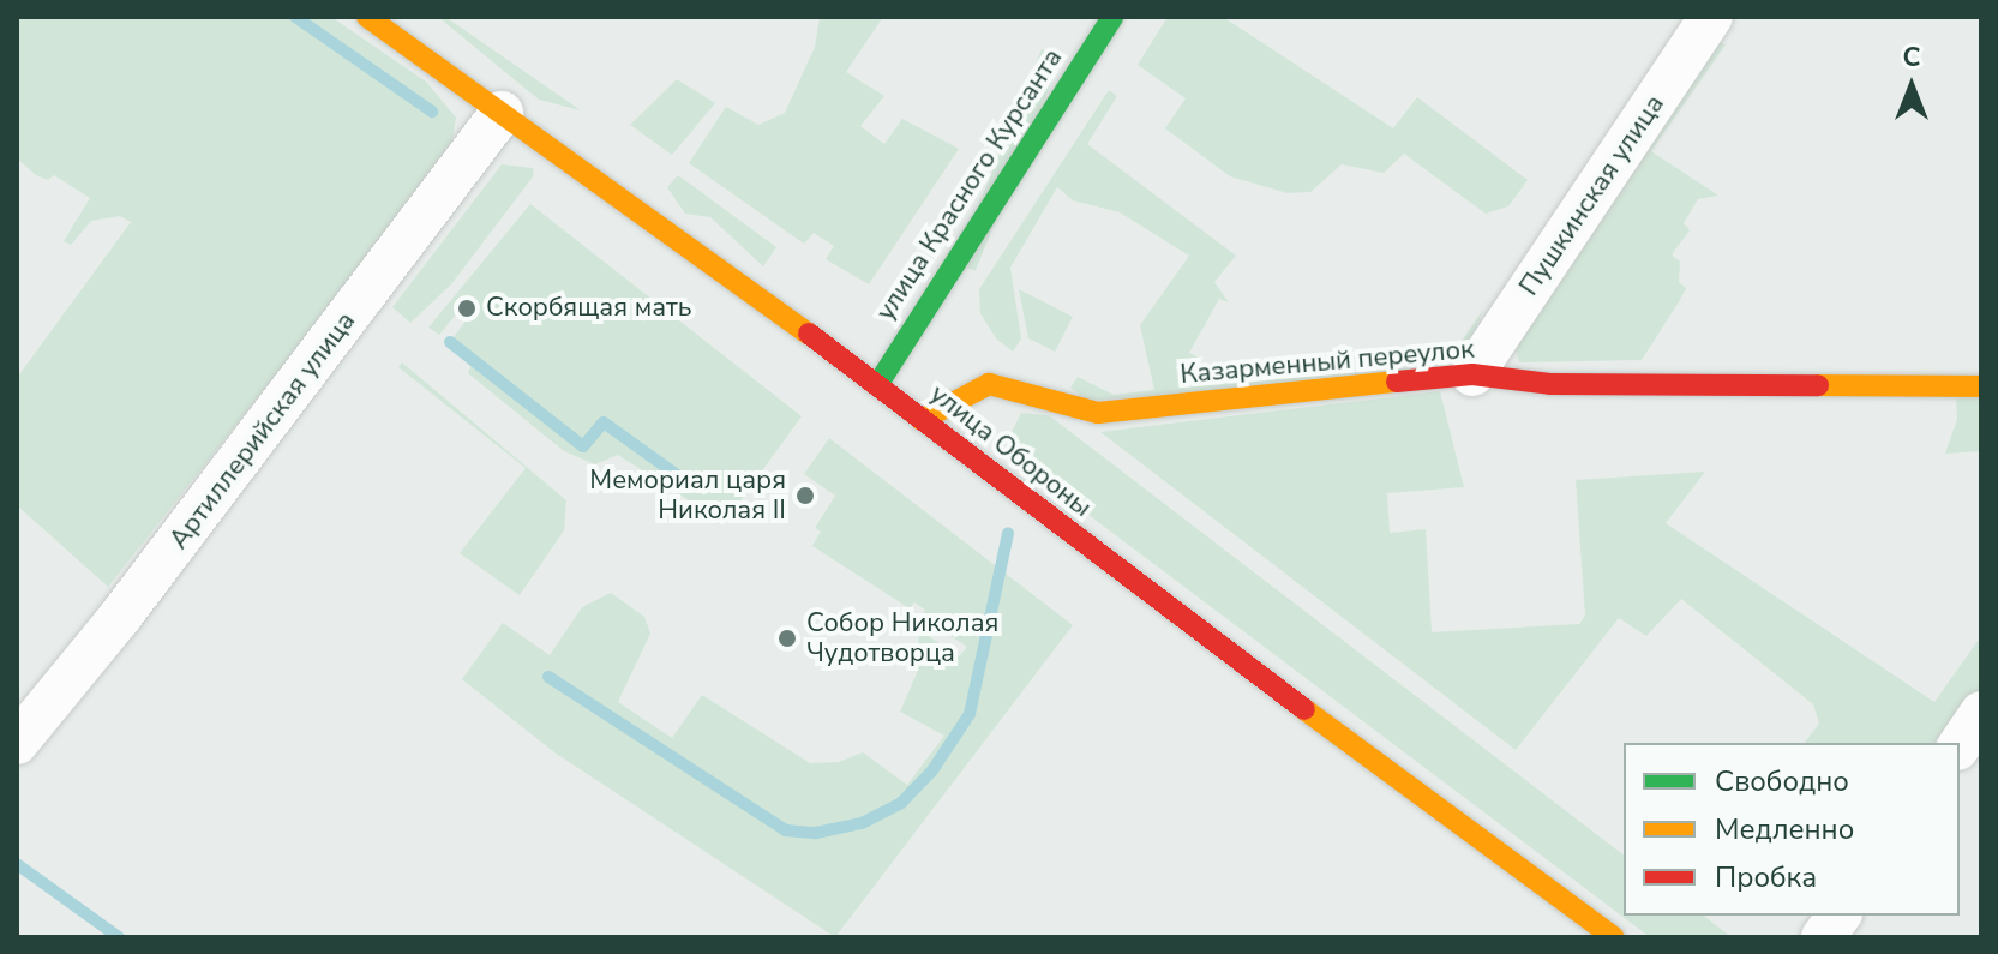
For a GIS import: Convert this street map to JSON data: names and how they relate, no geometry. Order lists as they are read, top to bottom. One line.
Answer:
{"streets":{"street":["улица Красного Курсанта","Пушкинская улица","Казарменный переулок","Артиллерийская улица","улица Обороны"]},"crossings":[["улица Красного Курсанта","улица Обороны"],["Пушкинская улица","Казарменный переулок"],["Казарменный переулок","улица Обороны"],["Артиллерийская улица","улица Обороны"]],"places":["Скорбящая мать","Мемориал царя Николая II","Собор Николая Чудотворца"],"legend":["Свободно","Медленно","Пробка"],"north":"top"}
